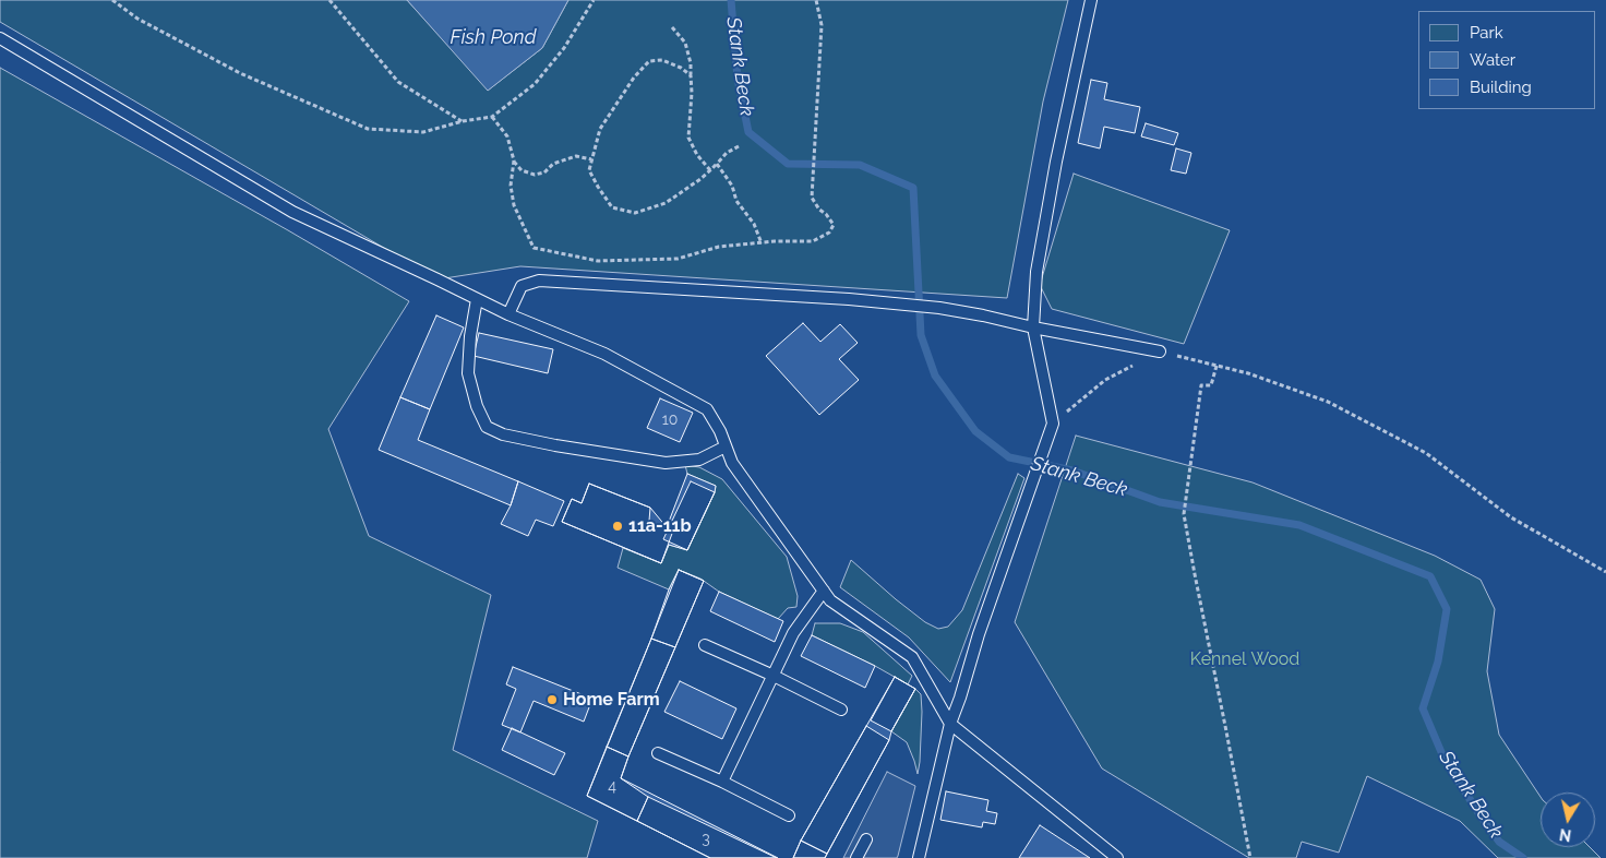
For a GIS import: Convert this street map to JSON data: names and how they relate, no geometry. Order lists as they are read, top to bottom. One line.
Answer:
{"water":["Fish Pond","Stank Beck"],"parks":["Kennel Wood"],"places":["11a-11b","Home Farm"],"house_numbers":["10","4","3"],"legend":["Park","Water","Building"],"north":"bottom"}
